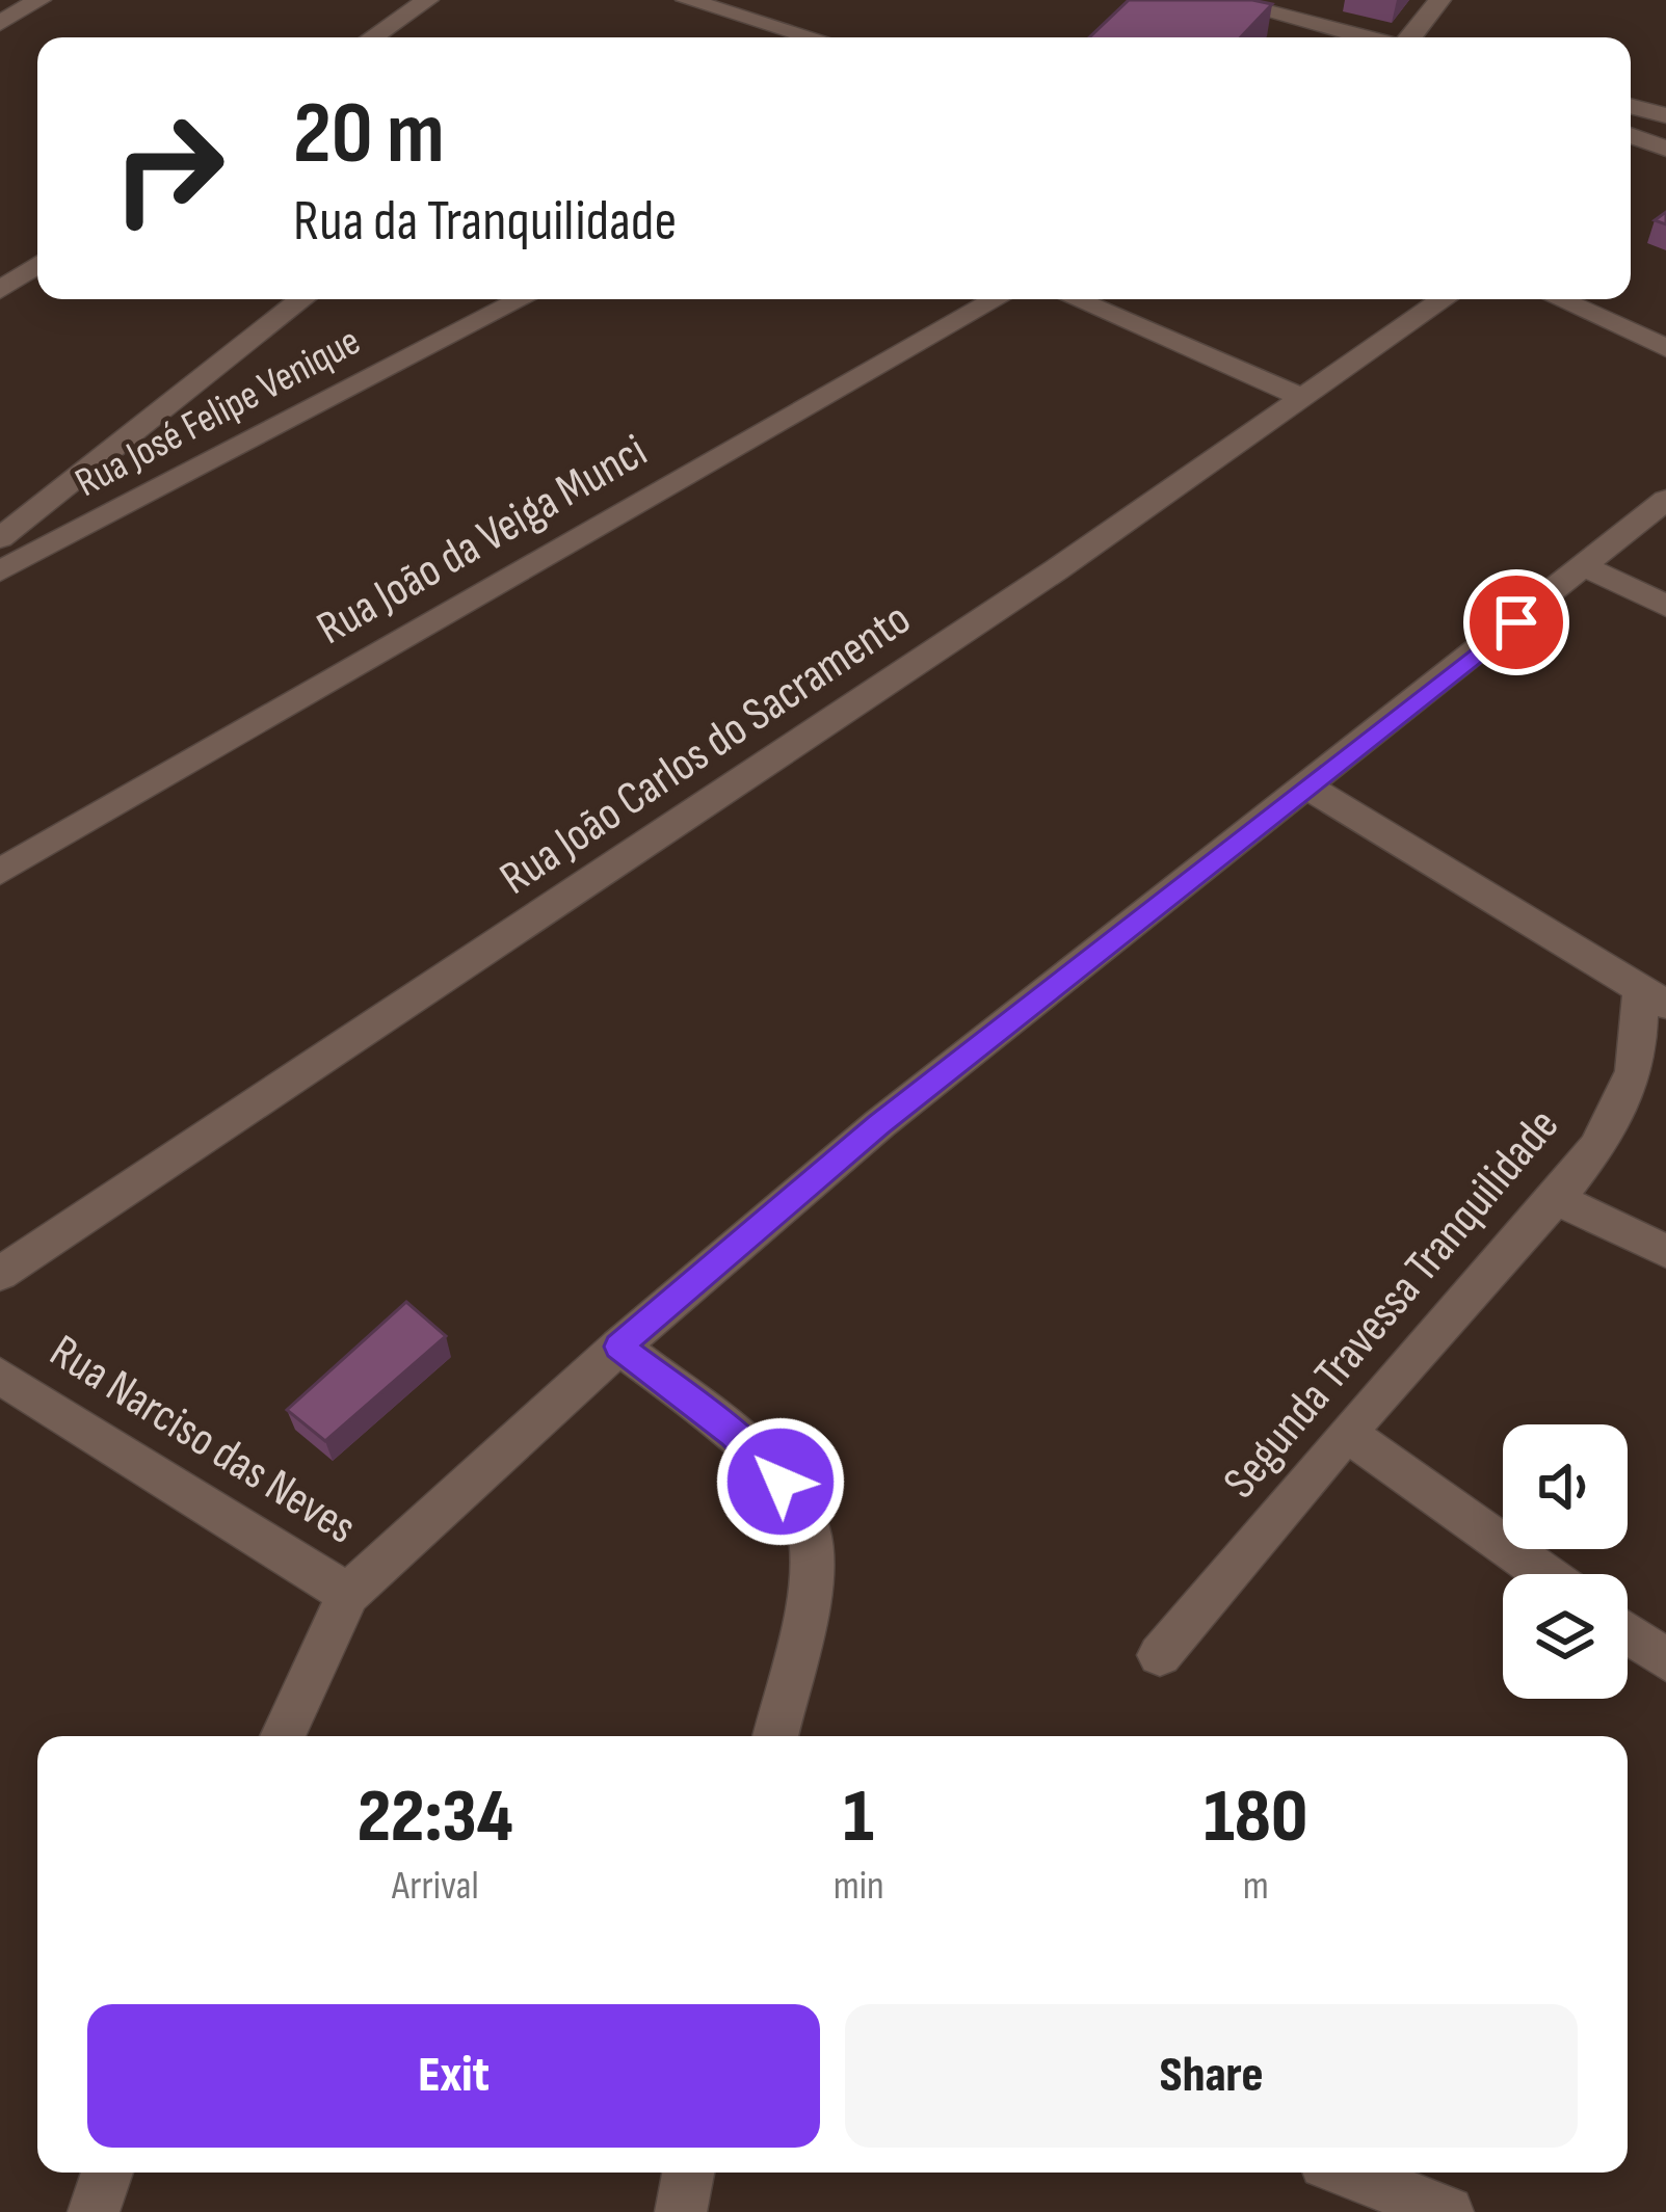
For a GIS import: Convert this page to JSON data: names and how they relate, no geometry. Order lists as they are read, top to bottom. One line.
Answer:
{"streets":{"street":["Rua José Felipe Venique","Rua João da Veiga Munci","Rua João Carlos do Sacramento","Segunda Travessa Tranquilidade","Rua Narciso das Neves"]},"page":{"turn":["20 m","Rua da Tranquilidade"],"eta":["22:34","Arrival","1","min","180","m"],"buttons":["Exit","Share"]}}
